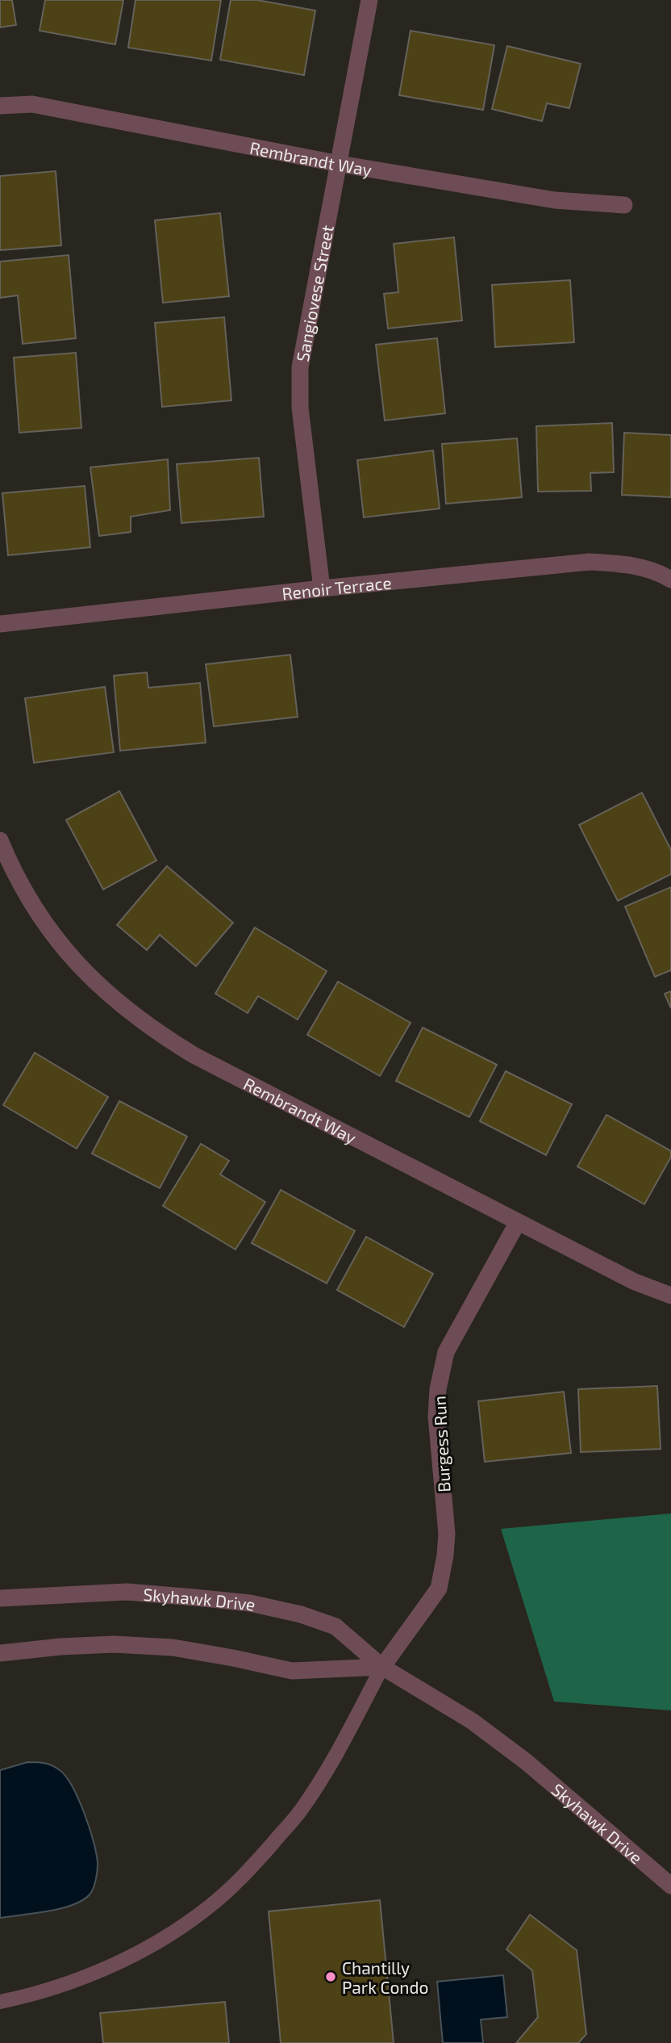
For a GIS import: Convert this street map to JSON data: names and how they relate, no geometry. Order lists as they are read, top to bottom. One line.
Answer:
{"streets":{"street":["Rembrandt Way","Sangiovese Street","Renoir Terrace","Burgess Run","Skyhawk Drive"]},"crossings":[["Rembrandt Way","Sangiovese Street"],["Rembrandt Way","Burgess Run"],["Sangiovese Street","Renoir Terrace"],["Burgess Run","Skyhawk Drive"]],"places":["Chantilly Park Condo"]}
